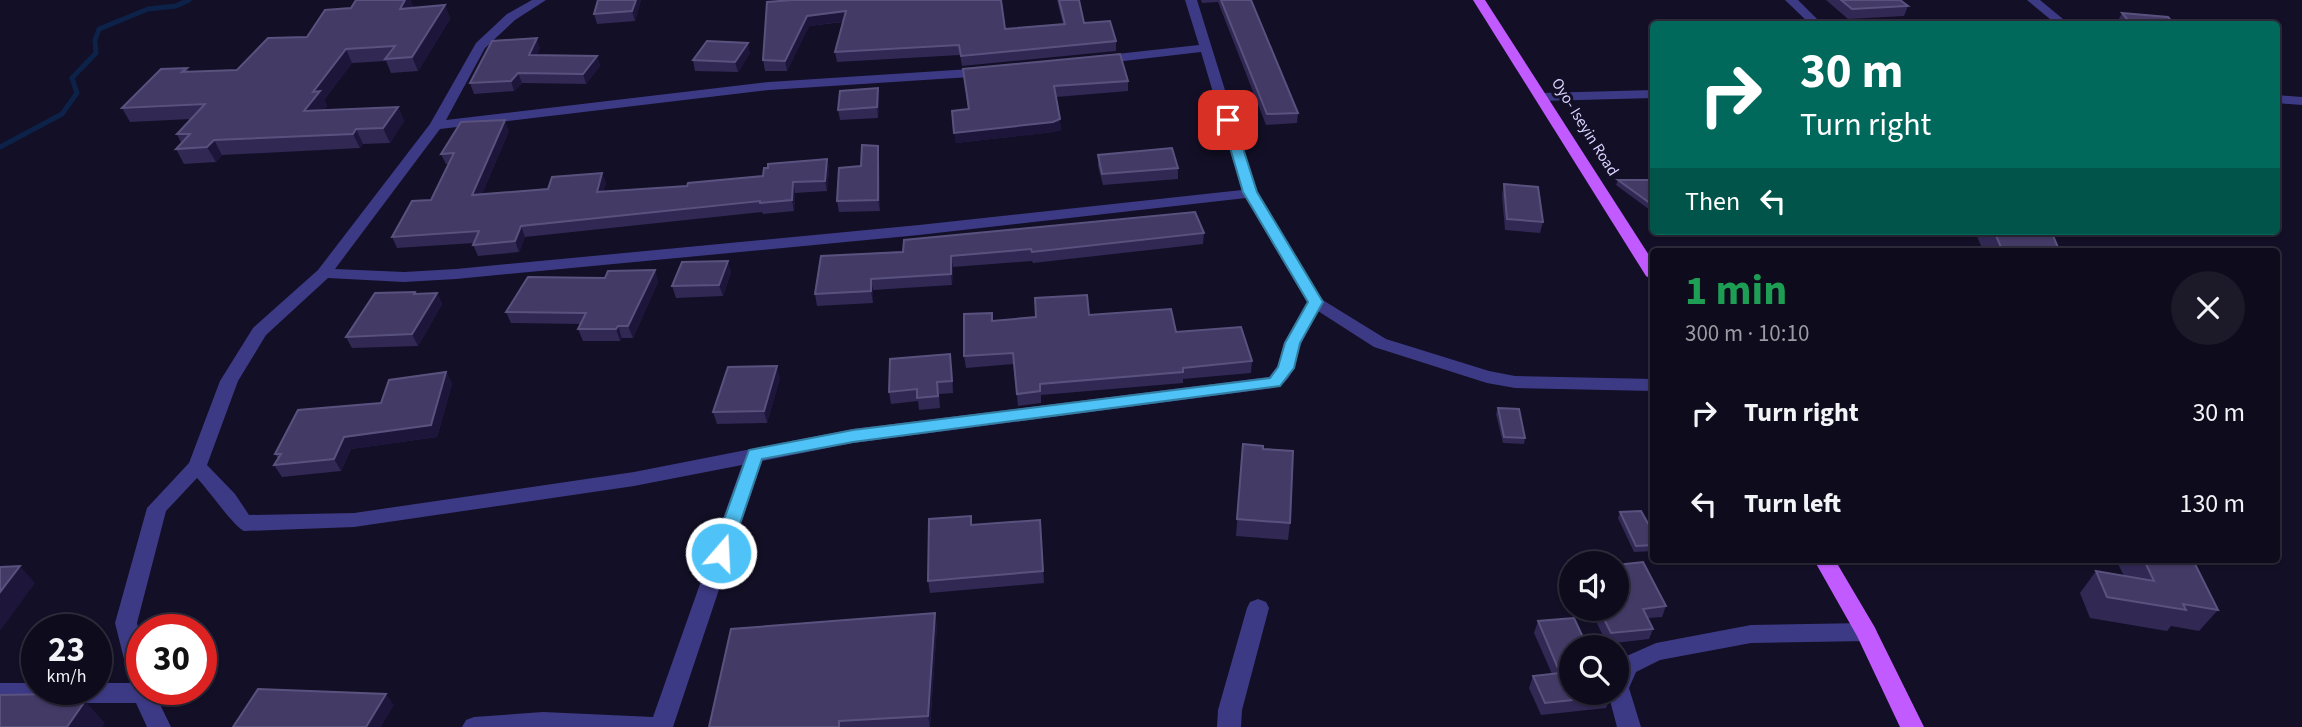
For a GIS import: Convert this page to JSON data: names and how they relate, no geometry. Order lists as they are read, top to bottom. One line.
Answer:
{"streets":{"main road":["Oyo- Iseyin Road"]},"page":{"turn":["30 m","Turn right"],"then":"Then","heading":["1 min","300 m · 10:10"],"list":[{"name":"Turn right","value":"30 m"},{"name":"Turn left","value":"130 m"}],"speed":"23 km/h","limit":"30"}}
